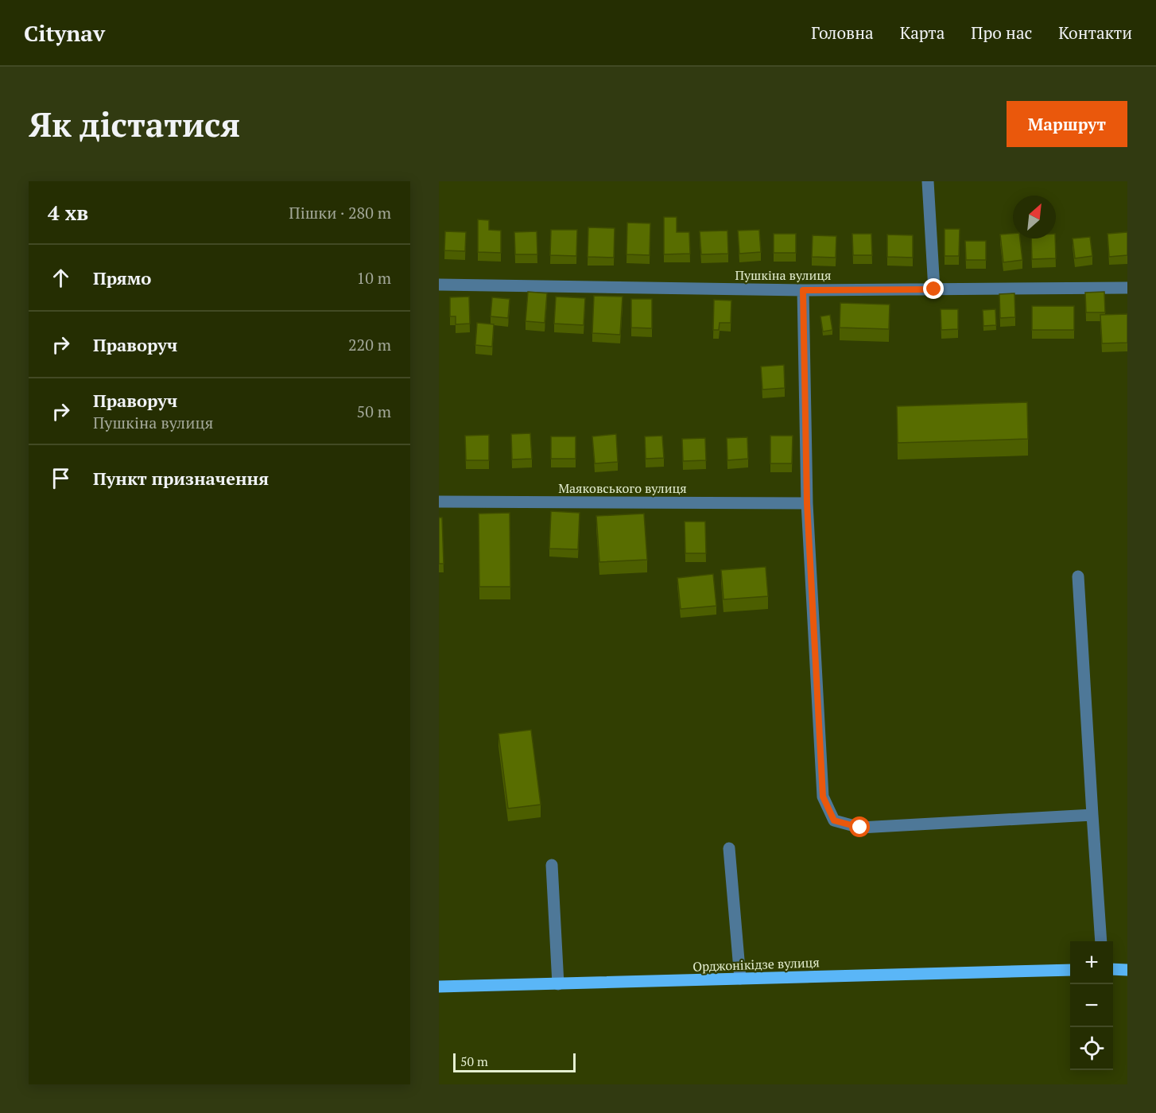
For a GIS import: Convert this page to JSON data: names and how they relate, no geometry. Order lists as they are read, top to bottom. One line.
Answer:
{"streets":{"main road":["Орджонікідзе вулиця"],"street":["Пушкіна вулиця","Маяковського вулиця"]},"scale_bar":"50 m","north":"top right","page":{"header":"Citynav","nav":["Головна","Карта","Про нас","Контакти"],"buttons":"Маршрут","title":"Як дістатися","heading":["4 хв","Пішки · 280 m"],"list":[["Прямо","10 m"],["Праворуч","220 m"],["Праворуч","Пушкіна вулиця","50 m"],"Пункт призначення"],"map_buttons":["+","−"],"scale":"50 m"}}
